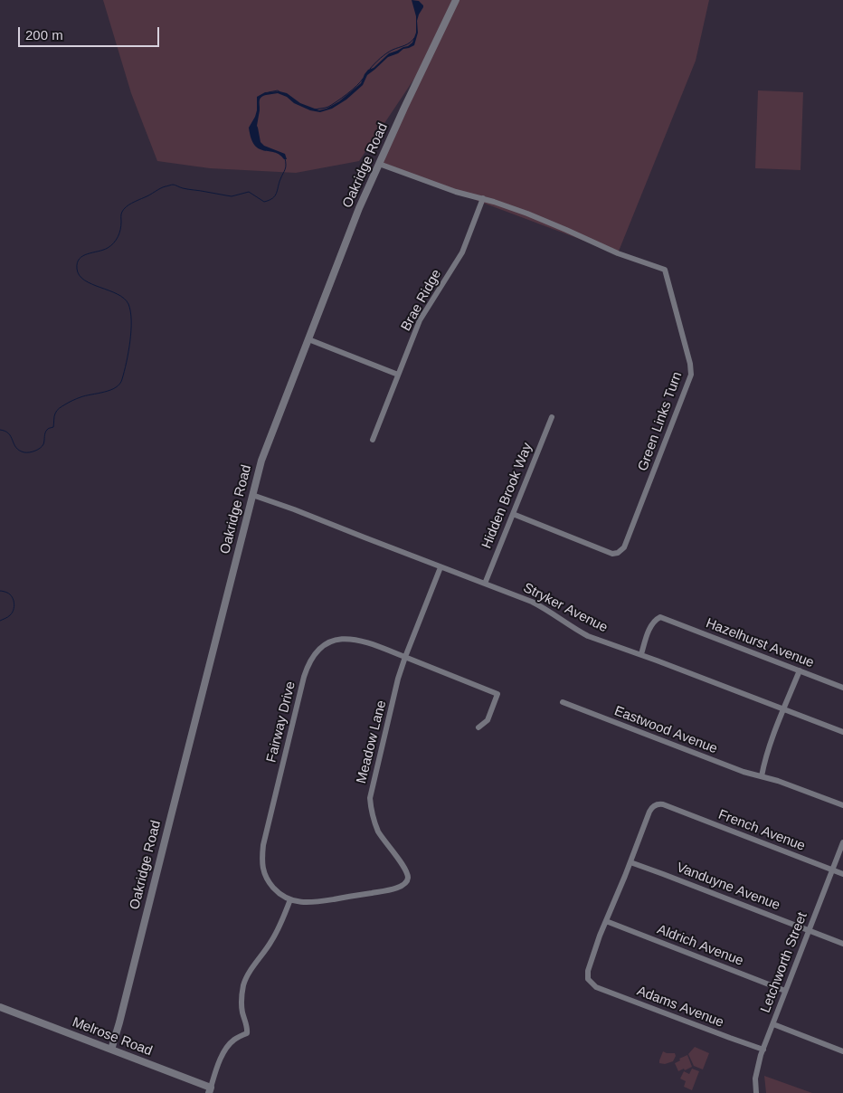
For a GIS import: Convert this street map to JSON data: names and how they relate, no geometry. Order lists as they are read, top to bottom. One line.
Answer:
{"streets":{"street":["Oakridge Road","Brae Ridge","Green Links Turn","Hidden Brook Way","Stryker Avenue","Hazelhurst Avenue","Fairway Drive","Eastwood Avenue","Meadow Lane","French Avenue","Vanduyne Avenue","Aldrich Avenue","Letchworth Street","Adams Avenue","Melrose Road"]},"crossings":[["Oakridge Road","Green Links Turn"],["Oakridge Road","Stryker Avenue"],["Oakridge Road","Melrose Road"],["Brae Ridge","Green Links Turn"],["Green Links Turn","Hidden Brook Way"],["Hidden Brook Way","Stryker Avenue"],["Stryker Avenue","Hazelhurst Avenue"],["Stryker Avenue","Meadow Lane"],["Fairway Drive","Meadow Lane"],["French Avenue","Vanduyne Avenue"],["French Avenue","Letchworth Street"],["Vanduyne Avenue","Letchworth Street"],["Aldrich Avenue","Letchworth Street"],["Aldrich Avenue","Adams Avenue"],["Letchworth Street","Adams Avenue"]],"scale_bar":"200 m"}
